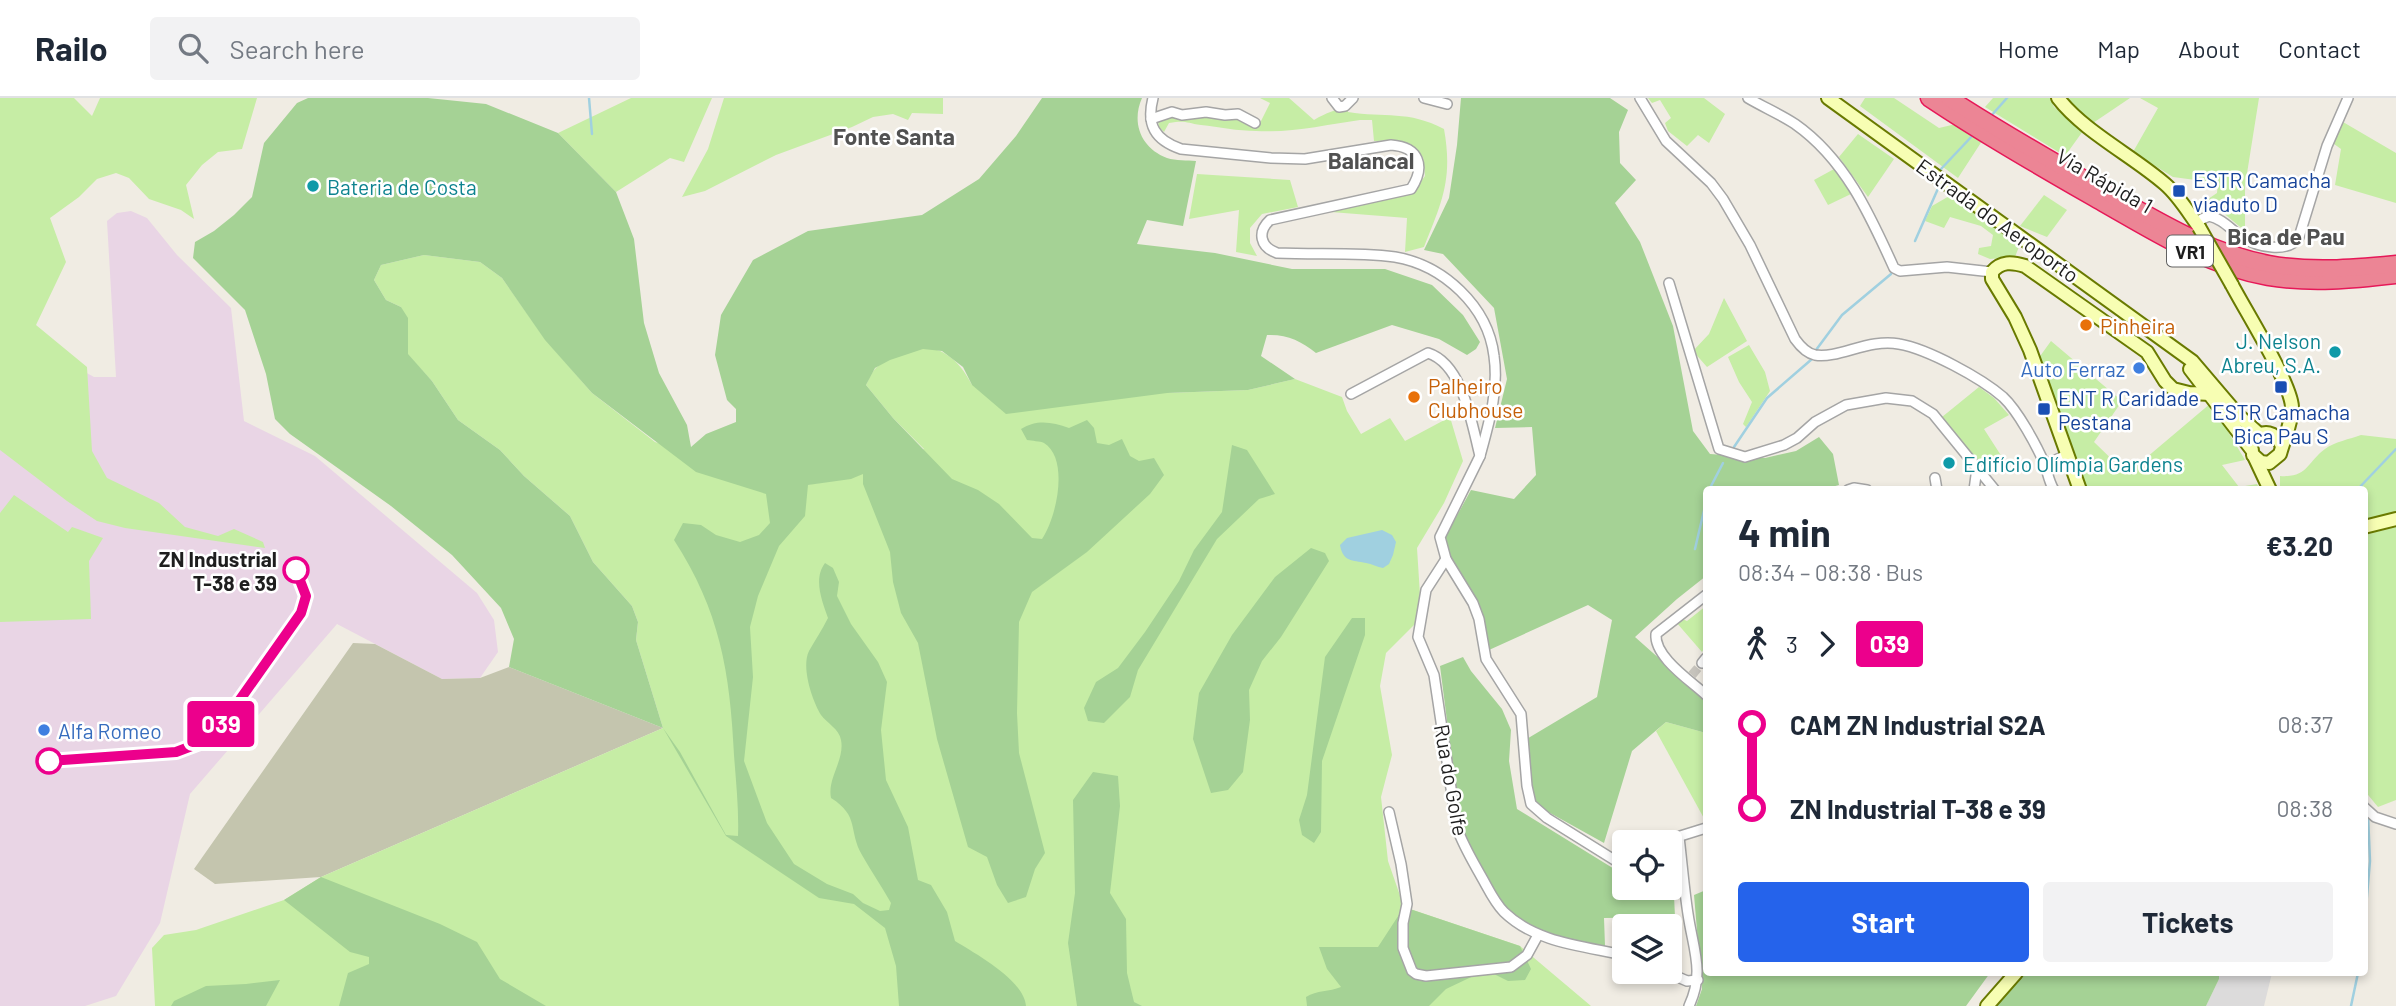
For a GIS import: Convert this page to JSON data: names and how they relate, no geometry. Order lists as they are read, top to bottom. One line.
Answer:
{"streets":{"highway":["Via Rápida 1","VR1"],"street":["Estrada do Aeroporto","Rua do Golfe"]},"districts":["Fonte Santa","Balancal","Bica de Pau"],"places":{"other":["Bateria de Costa","Pinheira","J. Nelson Abreu, S.A.","Auto Ferraz","Palheiro Clubhouse","Edifício Olímpia Gardens","ZN Industrial T-38 e 39","Alfa Romeo"],"transit":["ESTR Camacha viaduto D","ESTR Camacha Bica Pau S","ENT R Caridade Pestana"]},"lines":["bus line 039"],"page":{"header":"Railo","search":"Search here","nav":["Home","Map","About","Contact"],"on_map":"039","heading":["4 min","08:34 – 08:38 · Bus","€3.20"],"legs":["3","039"],"list":[{"name":"CAM ZN Industrial S2A","value":"08:37"},{"name":"ZN Industrial T-38 e 39","value":"08:38"}],"buttons":["Start","Tickets"]}}
